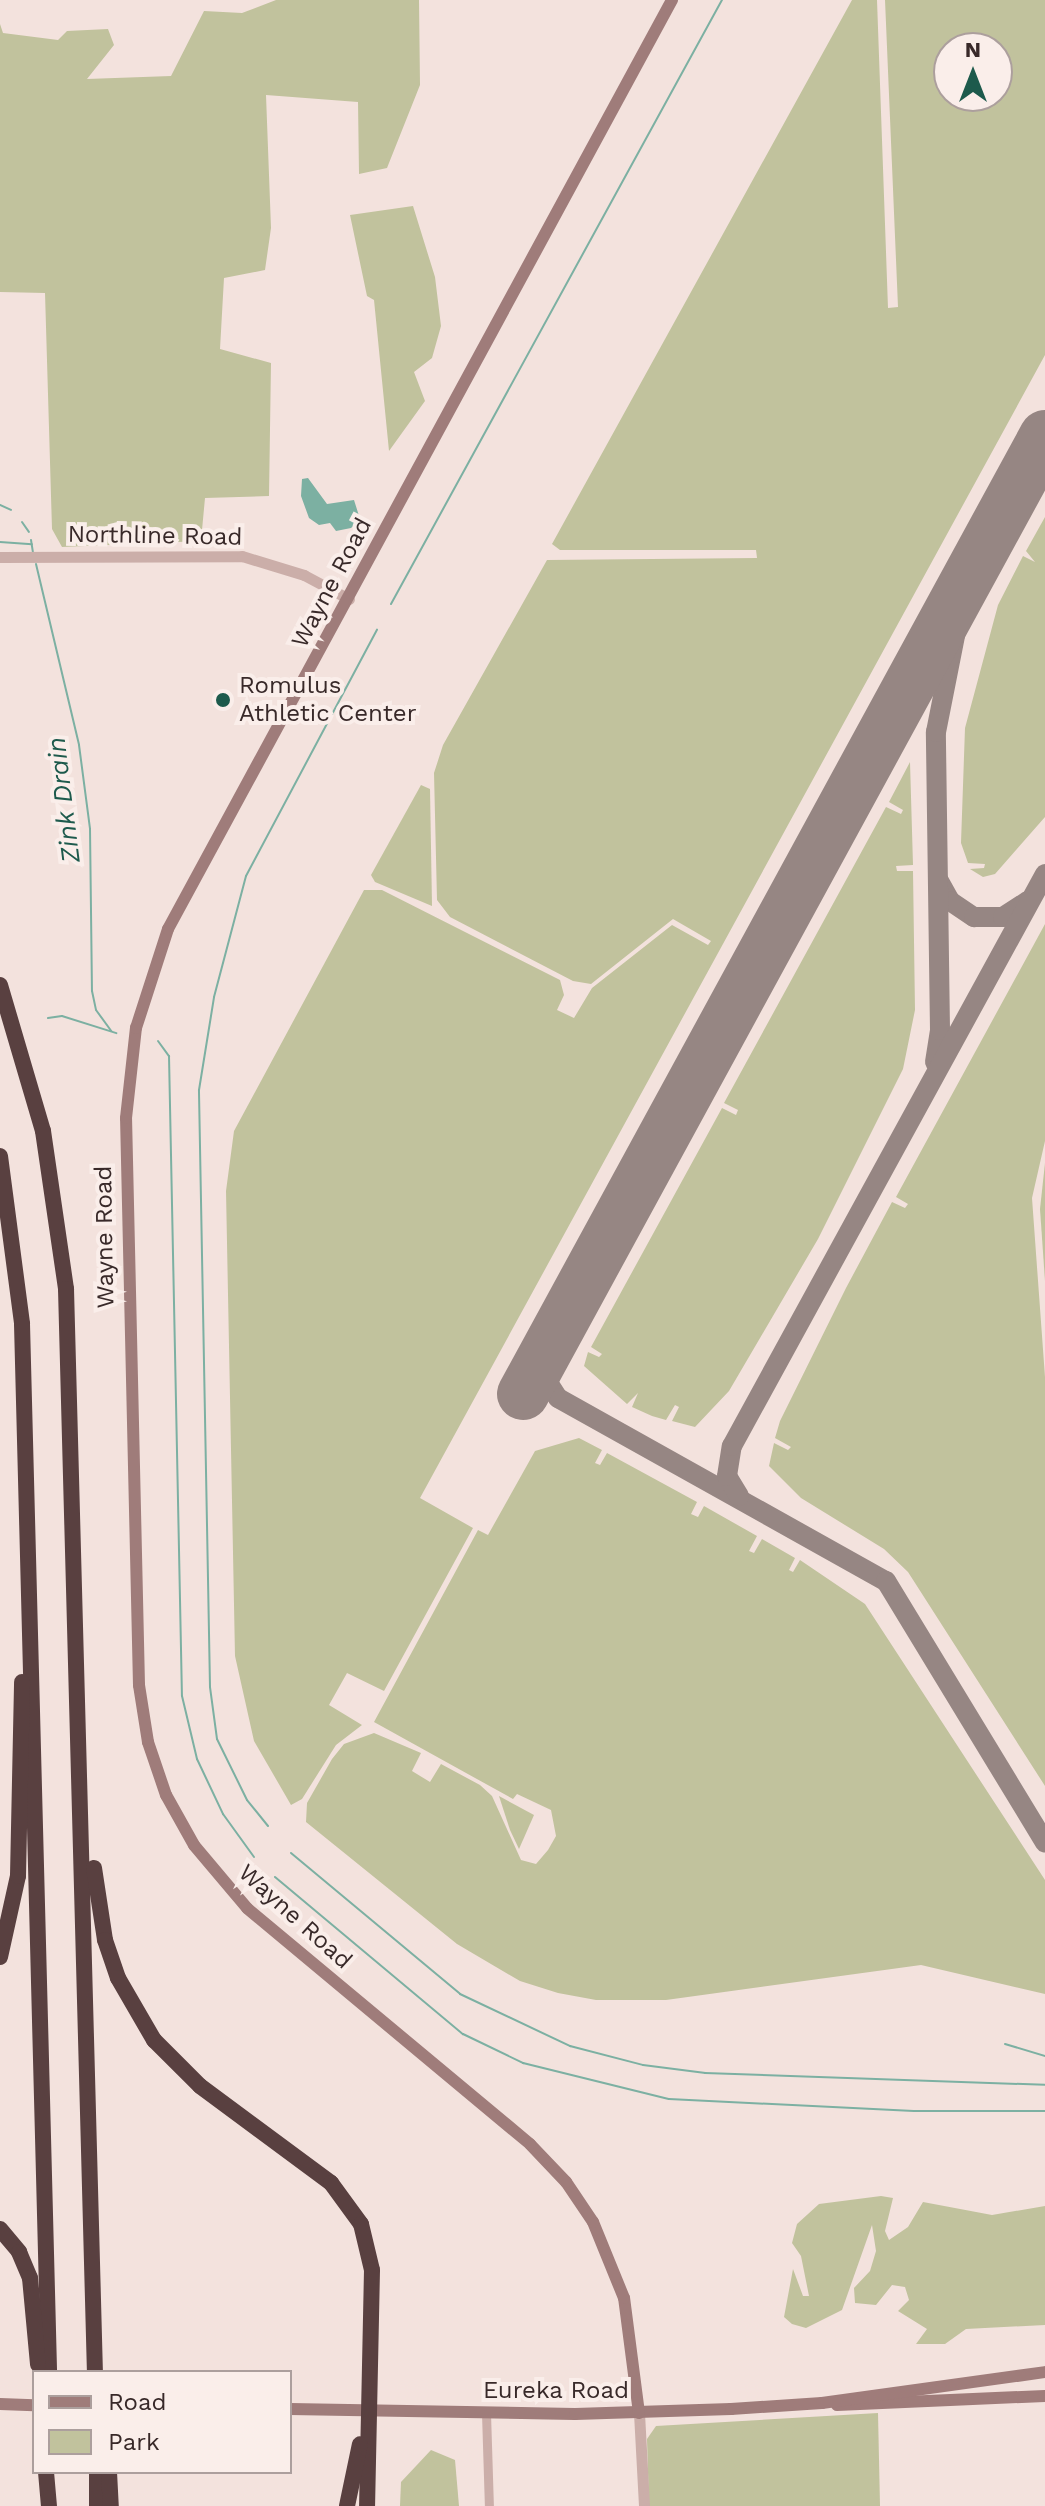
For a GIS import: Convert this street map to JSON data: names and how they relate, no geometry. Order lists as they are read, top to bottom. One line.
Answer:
{"streets":{"main road":["Wayne Road","Eureka Road"],"street":["Northline Road"]},"crossings":[["Northline Road","Wayne Road"],["Wayne Road","Eureka Road"]],"water":["Zink Drain"],"places":["Romulus Athletic Center"],"legend":["Road","Park"],"north":"top"}
